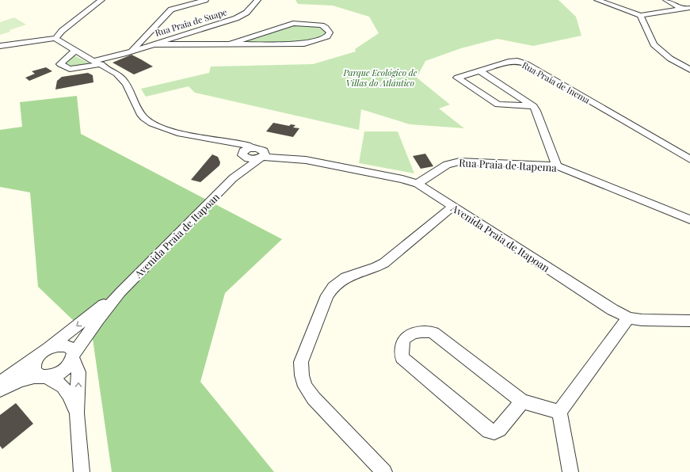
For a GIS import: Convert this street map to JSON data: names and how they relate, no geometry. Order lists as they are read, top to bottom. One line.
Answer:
{"streets":{"street":["Rua Praia de Suape","Rua Praia de Inema","Rua Praia de Itapema","Avenida Praia de Itapoan"]},"crossings":[["Rua Praia de Itapema","Avenida Praia de Itapoan"]],"parks":["Parque Ecológico de Villas do Atlântico"]}
